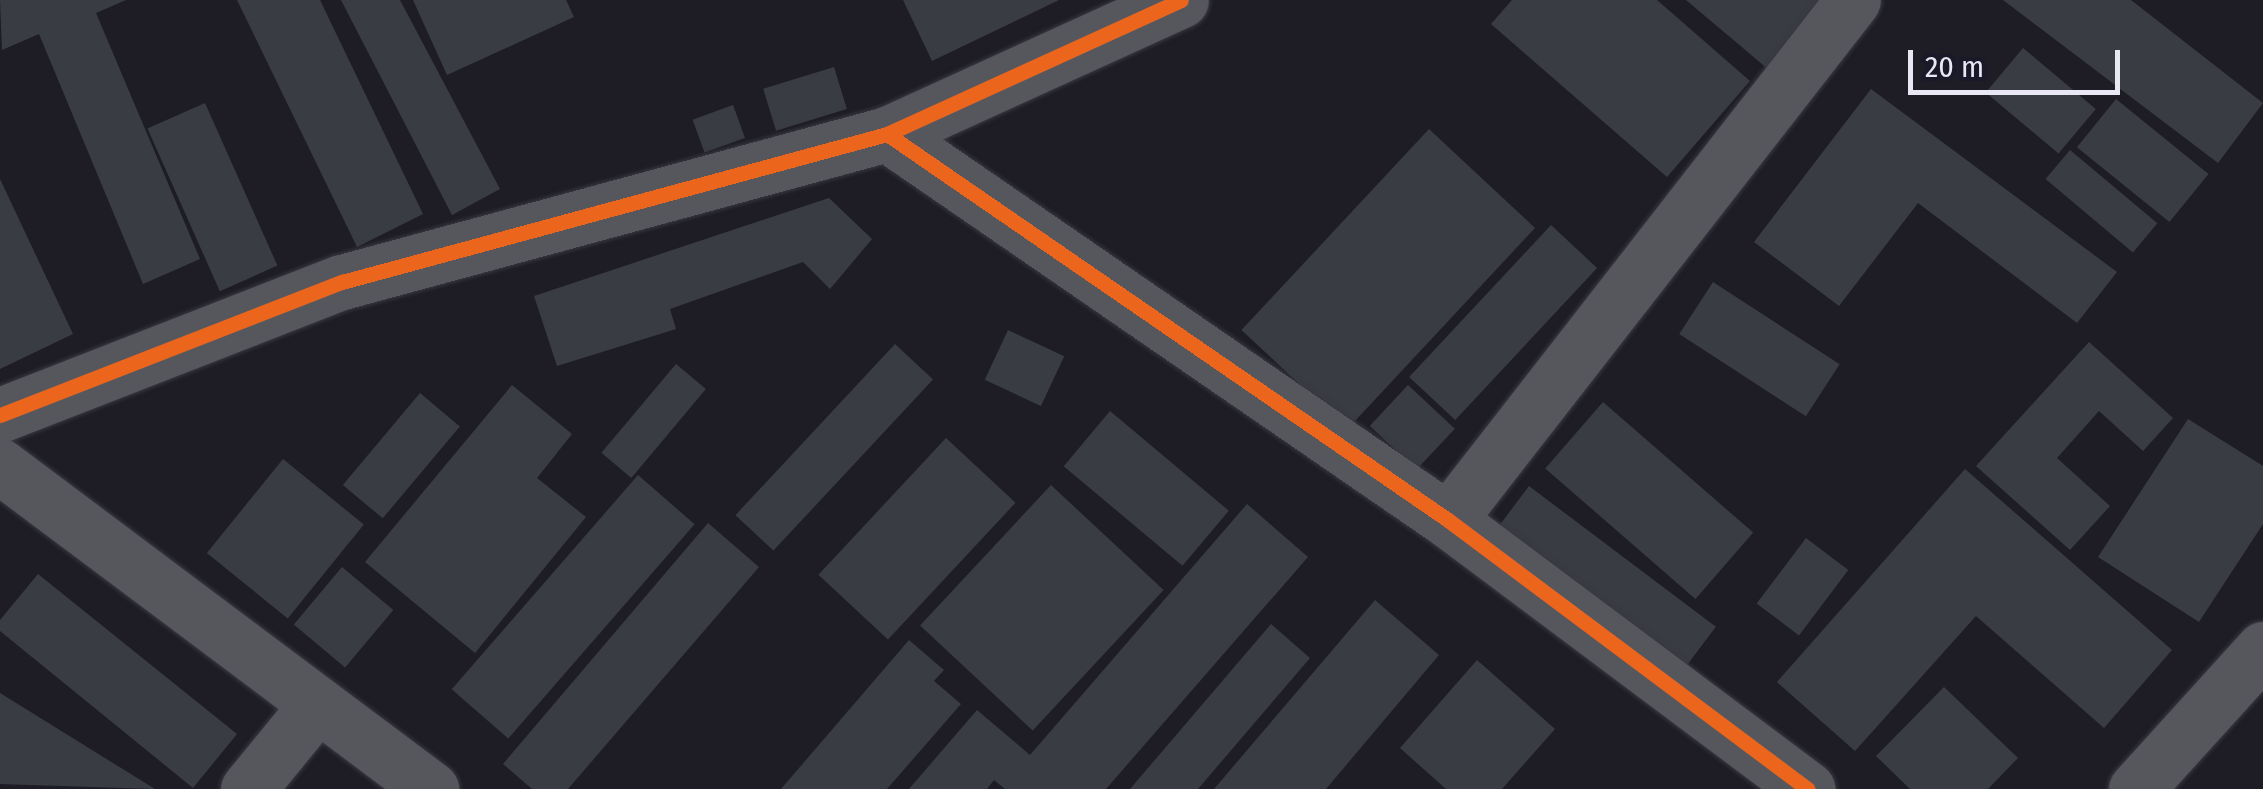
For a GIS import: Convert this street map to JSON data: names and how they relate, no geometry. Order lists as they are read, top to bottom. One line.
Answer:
{"scale_bar":"20 m"}
